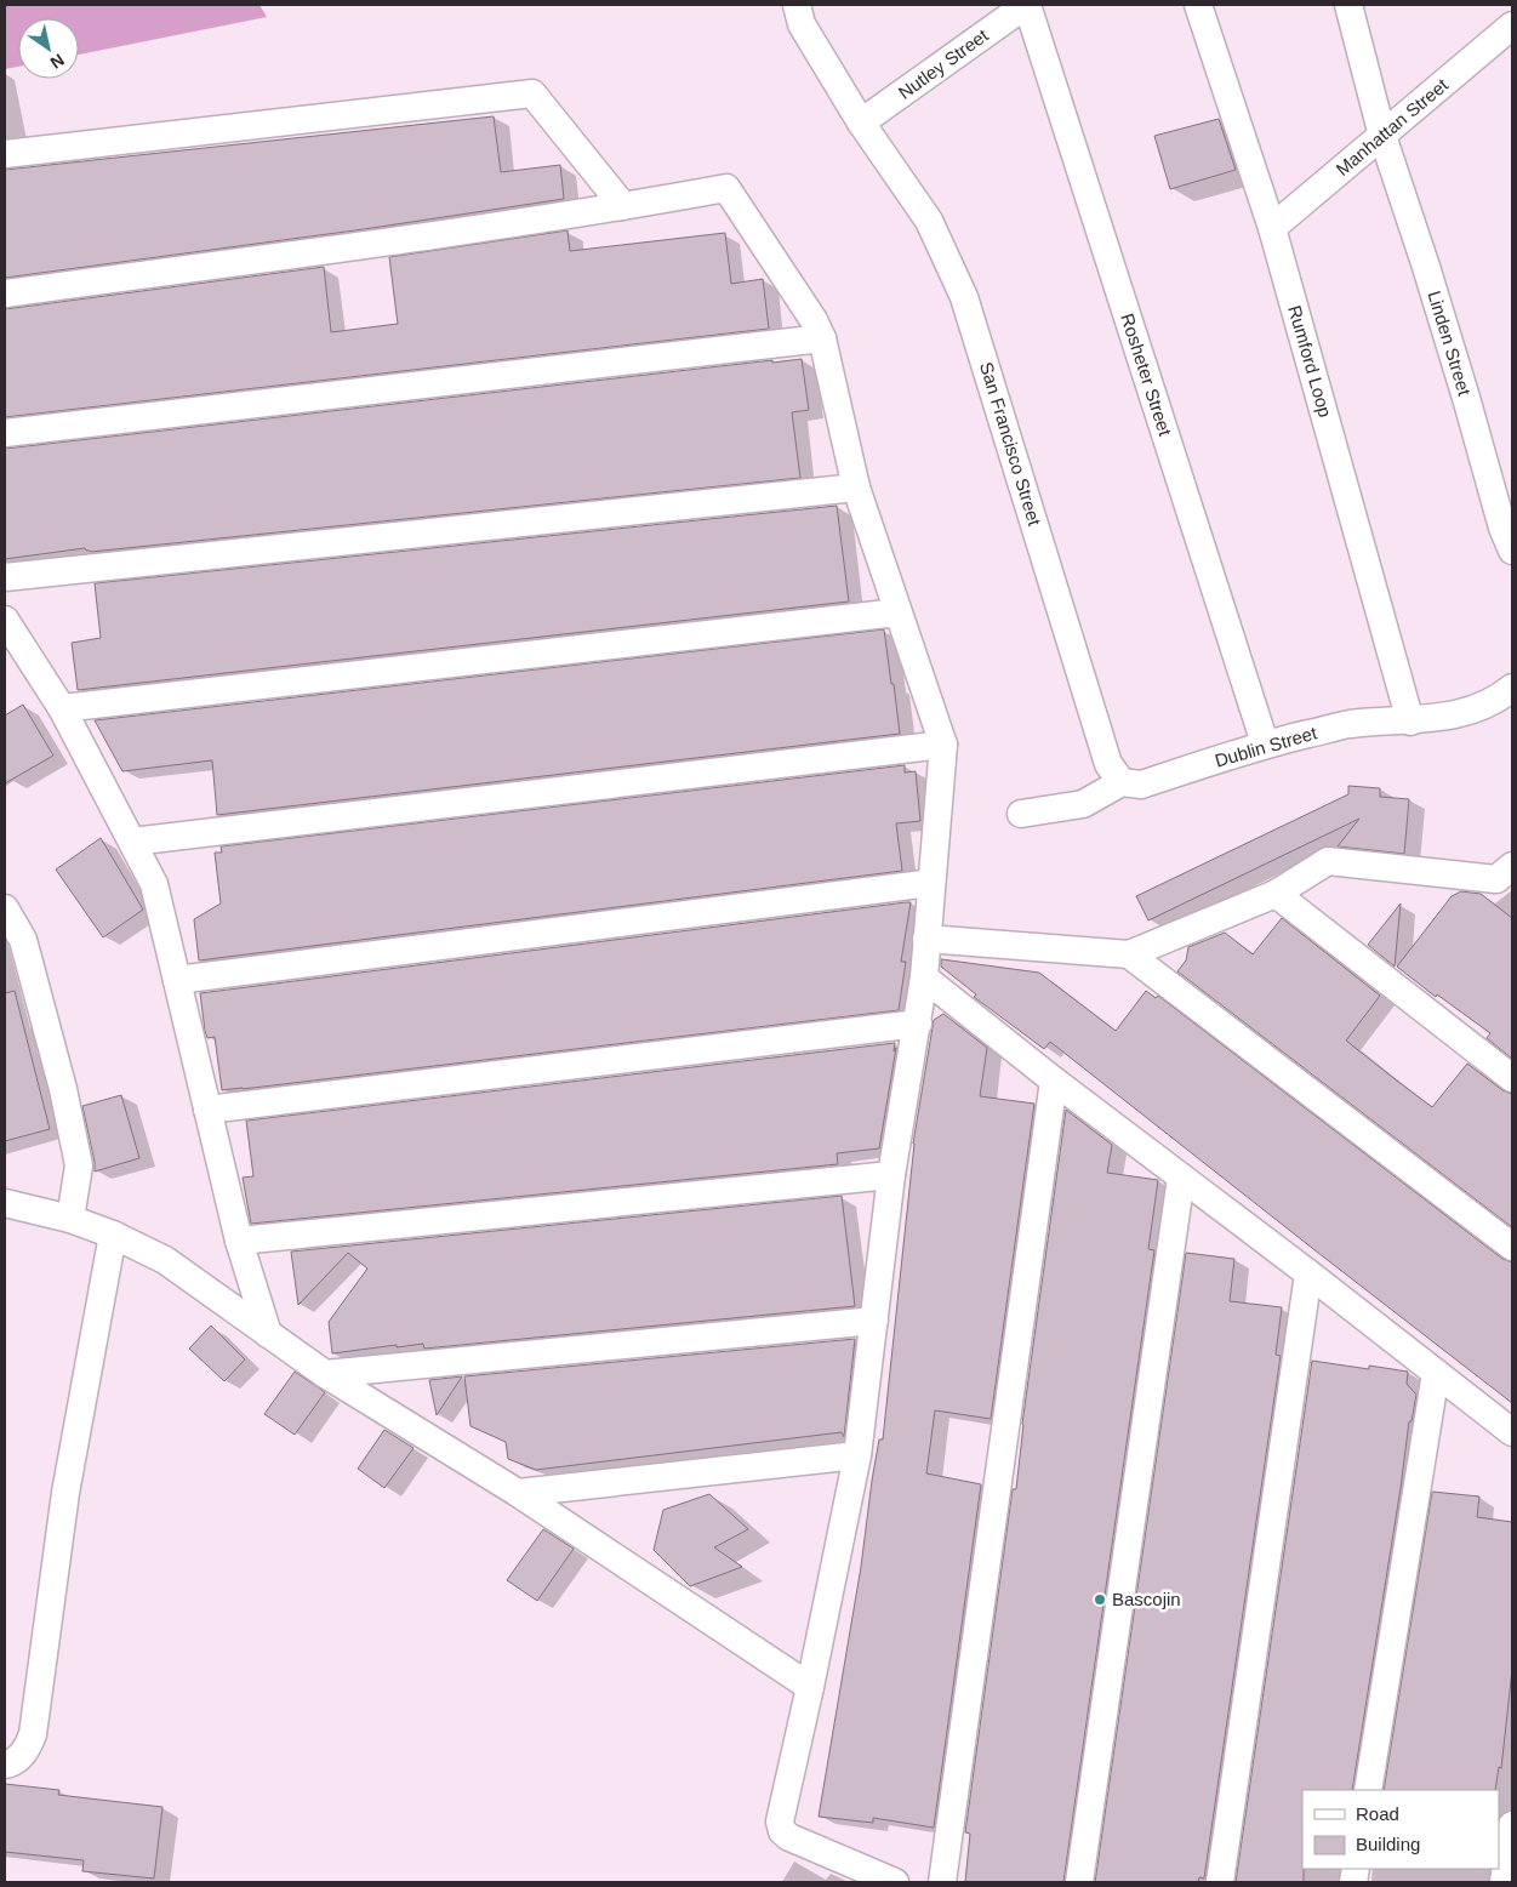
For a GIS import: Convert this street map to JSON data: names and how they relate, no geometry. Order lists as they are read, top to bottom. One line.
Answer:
{"streets":{"street":["Nutley Street","Manhattan Street","Linden Street","Rumford Loop","Rosheter Street","San Francisco Street","Dublin Street"]},"crossings":[["Nutley Street","Rosheter Street"],["Nutley Street","San Francisco Street"],["Manhattan Street","Linden Street"],["Manhattan Street","Rumford Loop"],["Rumford Loop","Dublin Street"],["Rosheter Street","Dublin Street"],["San Francisco Street","Dublin Street"]],"places":["Bascojin"],"legend":["Road","Building"],"north":"bottom right"}
